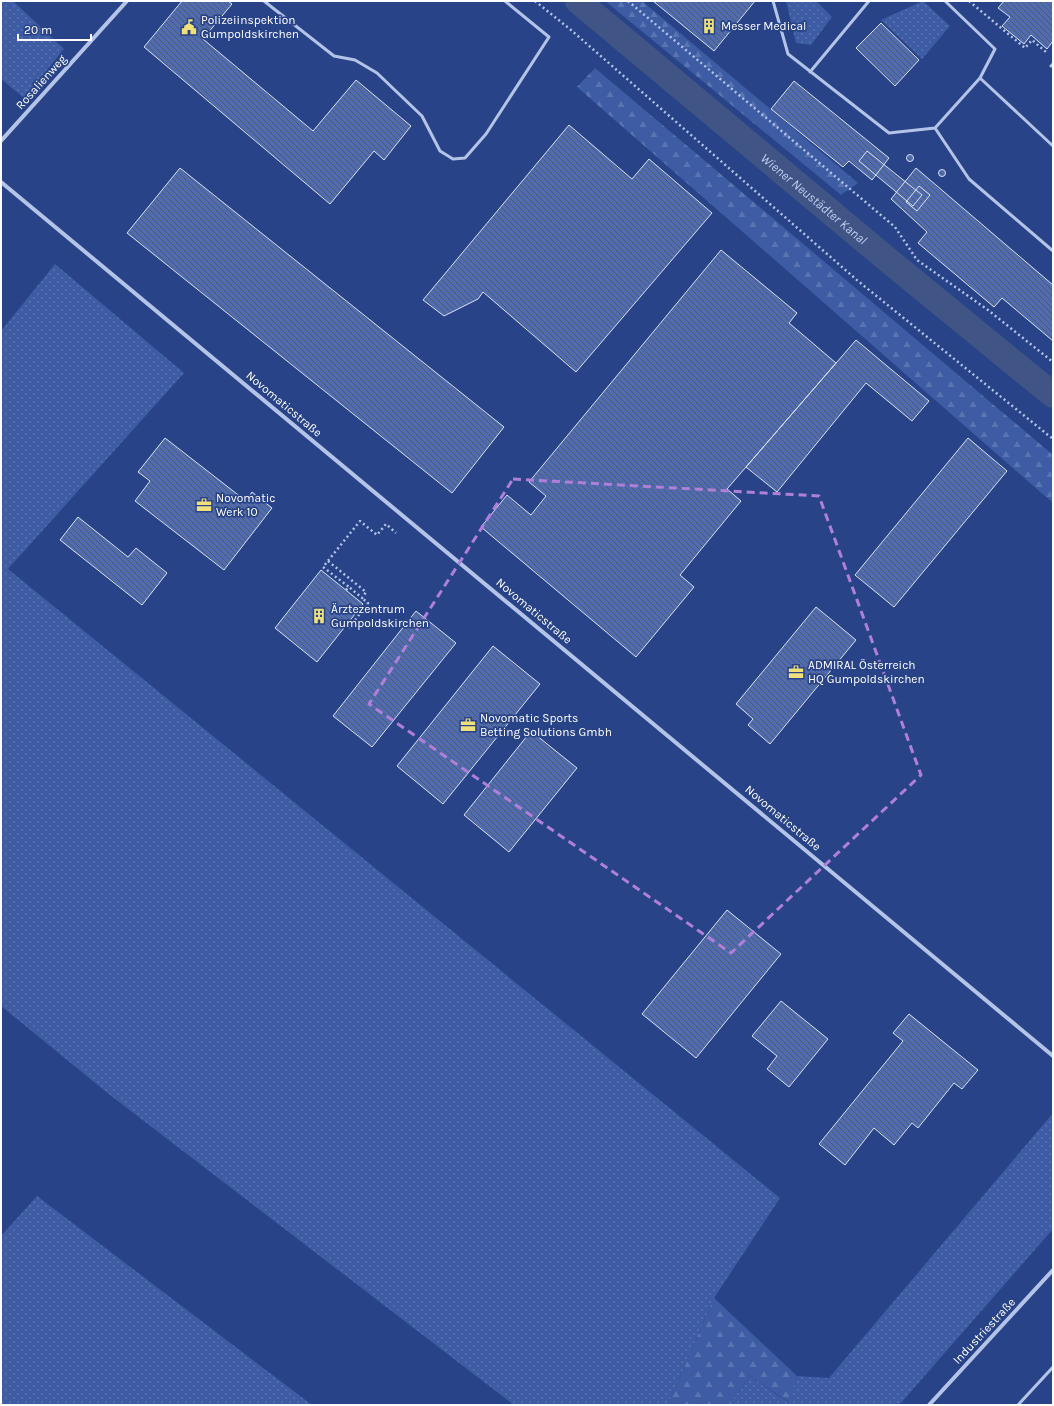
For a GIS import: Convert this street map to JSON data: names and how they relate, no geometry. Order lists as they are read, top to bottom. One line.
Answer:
{"streets":{"street":["Rosalienweg","Novomaticstraße","Industriestraße"]},"water":["Wiener Neustädter Kanal"],"places":{"building":["Messer Medical","Ärztezentrum Gumpoldskirchen"],"public building":["Polizeiinspektion Gumpoldskirchen"],"office":["Novomatic Werk 10","ADMIRAL Österreich HQ Gumpoldskirchen","Novomatic Sports Betting Solutions Gmbh"]},"scale_bar":"20 m"}
